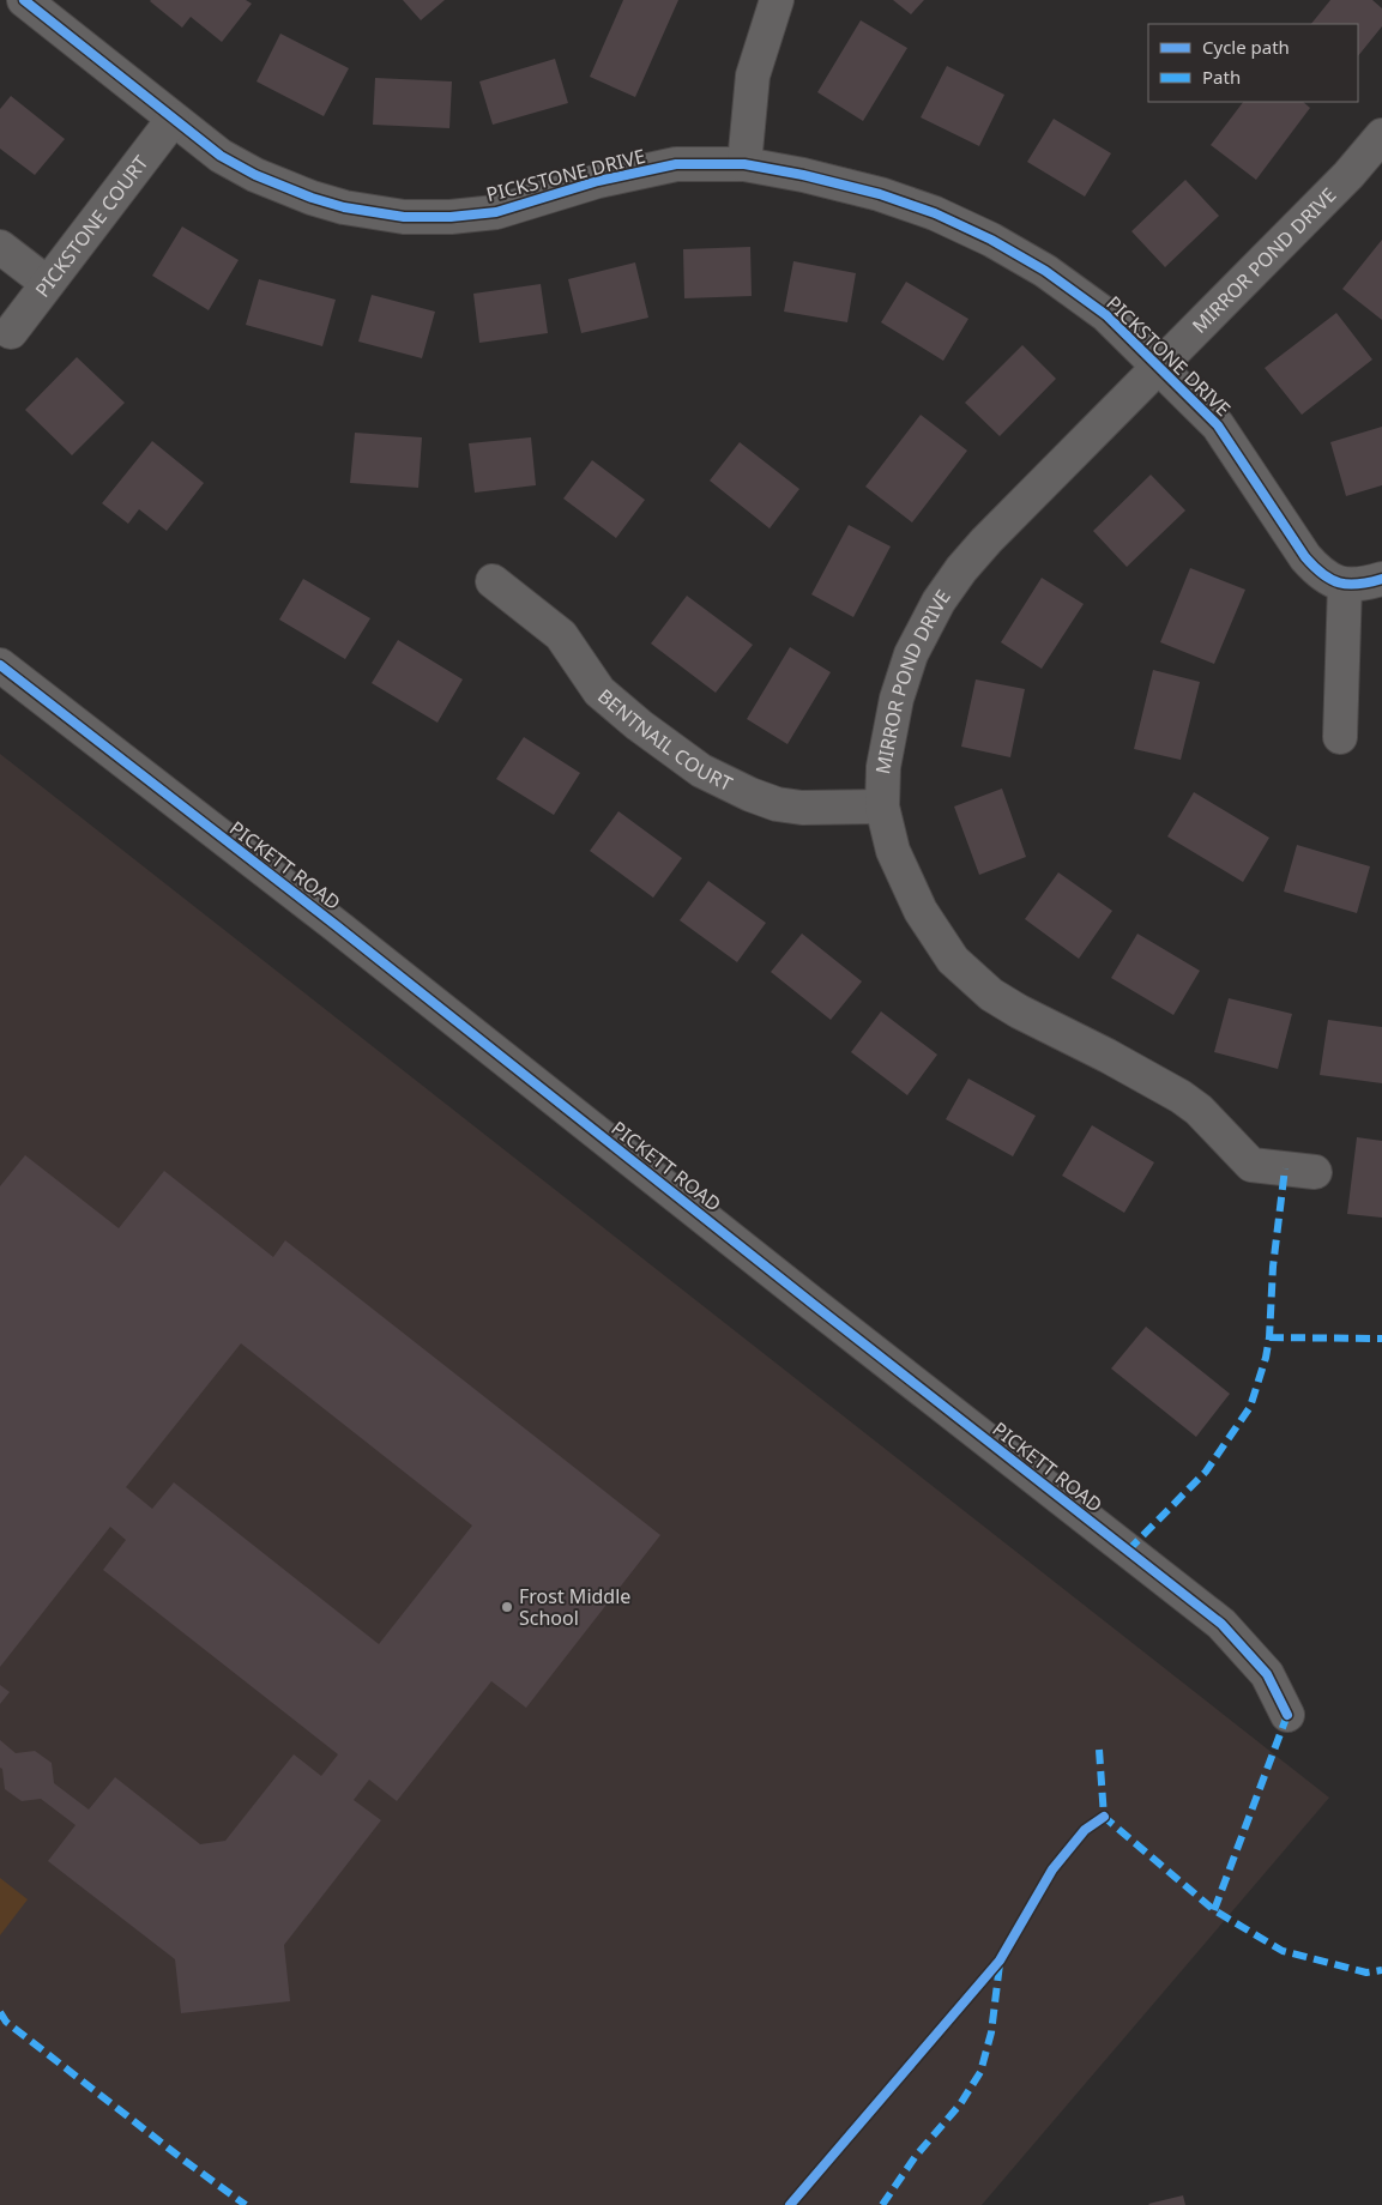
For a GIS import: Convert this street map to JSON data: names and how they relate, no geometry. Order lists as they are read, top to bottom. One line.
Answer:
{"streets":{"street":["PICKSTONE DRIVE","PICKSTONE COURT","MIRROR POND DRIVE","BENTNAIL COURT","PICKETT ROAD"]},"crossings":[["PICKSTONE DRIVE","PICKSTONE COURT"],["PICKSTONE DRIVE","MIRROR POND DRIVE"],["MIRROR POND DRIVE","BENTNAIL COURT"]],"places":["Frost Middle School"],"legend":["Cycle path","Path"]}
